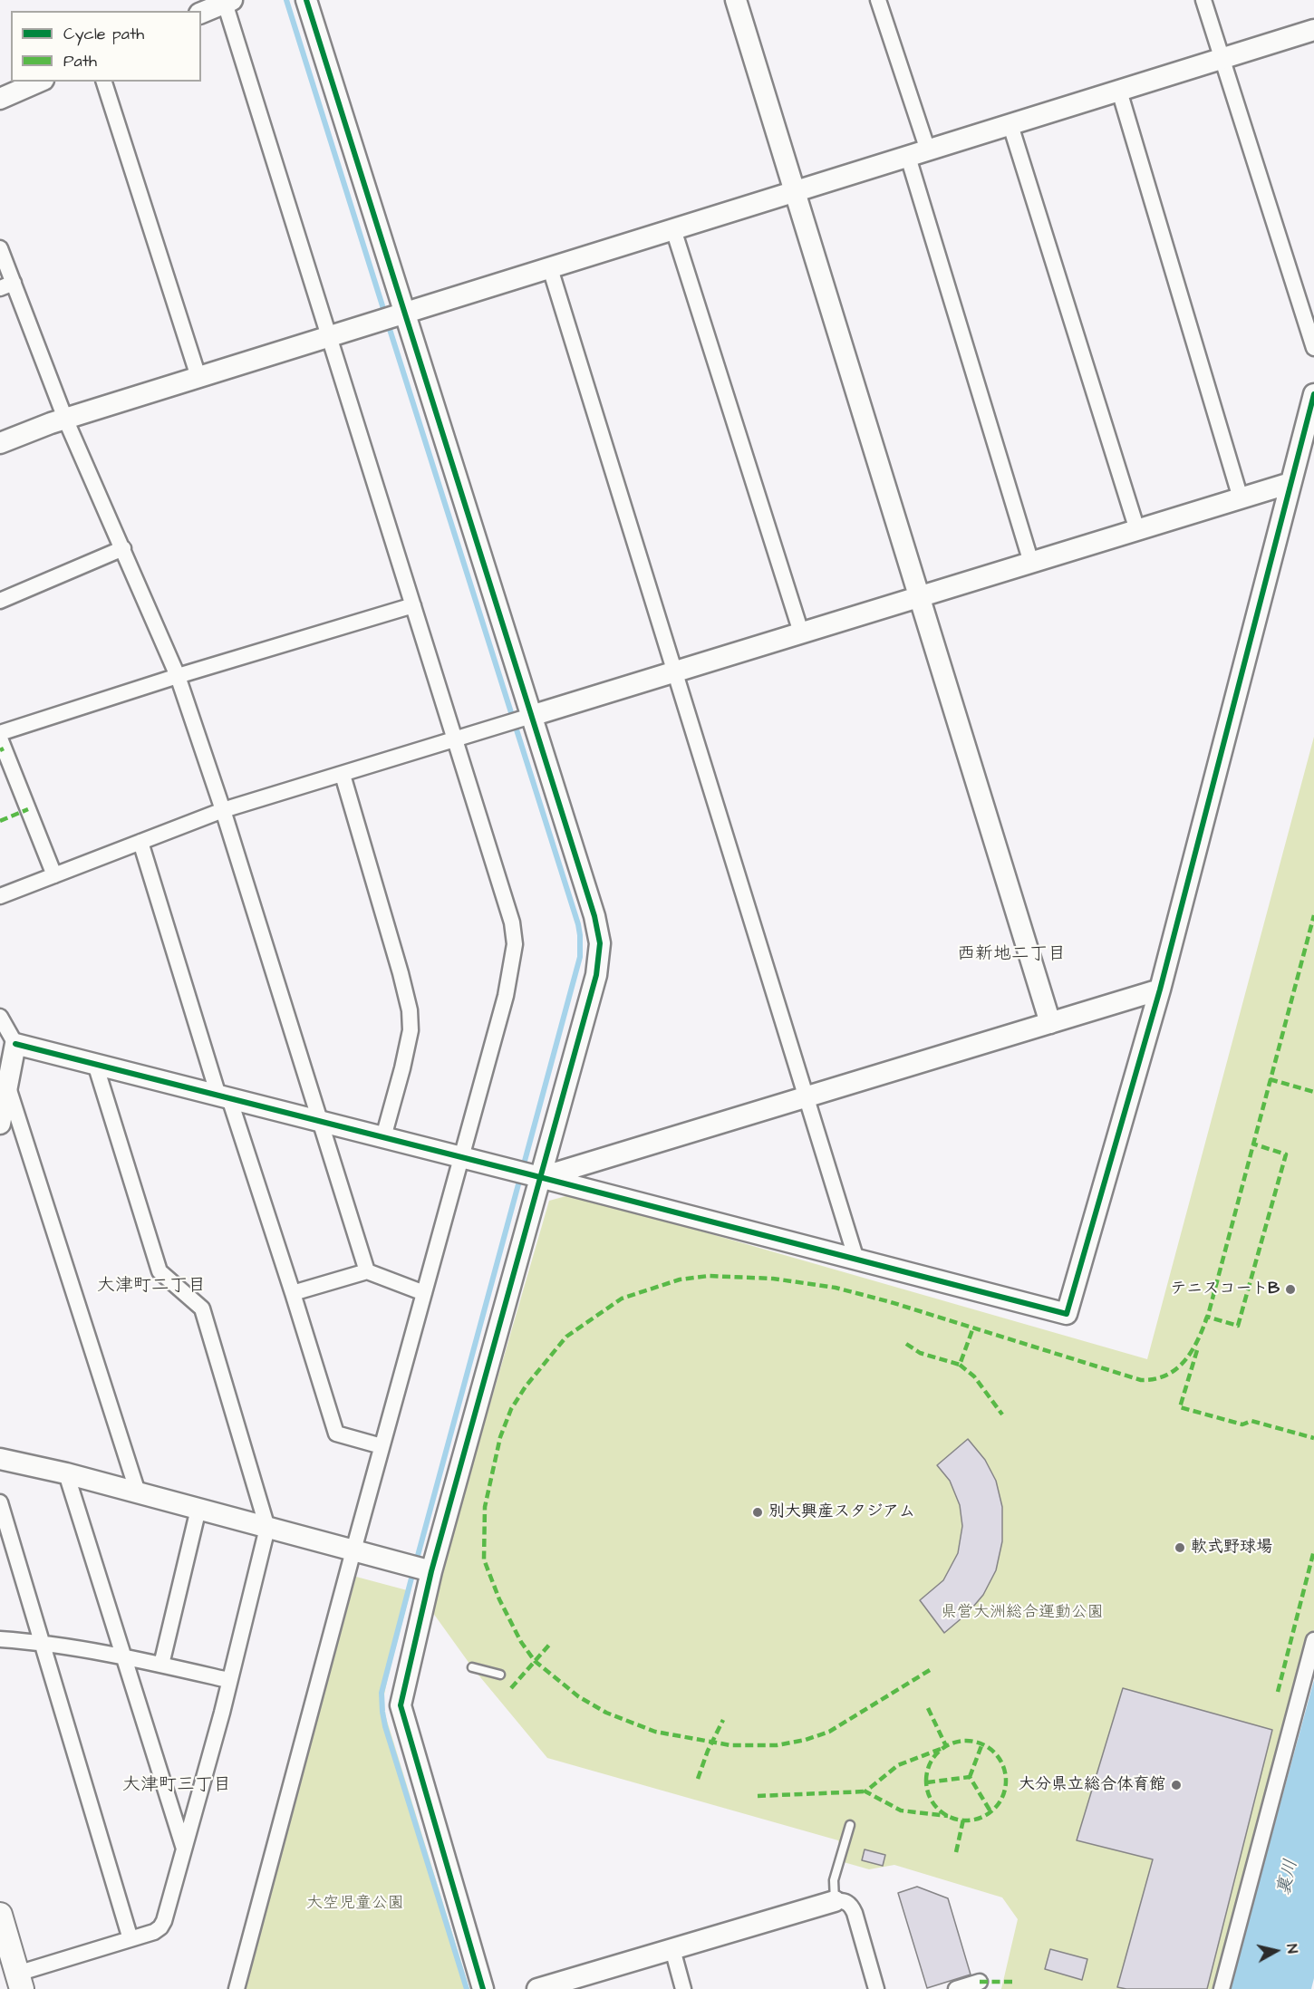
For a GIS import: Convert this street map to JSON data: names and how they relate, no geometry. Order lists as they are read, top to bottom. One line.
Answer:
{"districts":["西新地二丁目","大津町二丁目","大津町三丁目"],"water":["裏川"],"parks":["県営大洲総合運動公園","大空児童公園"],"places":["テニスコートB","別大興産スタジアム","軟式野球場","大分県立総合体育館"],"legend":["Cycle path","Path"],"north":"right"}
